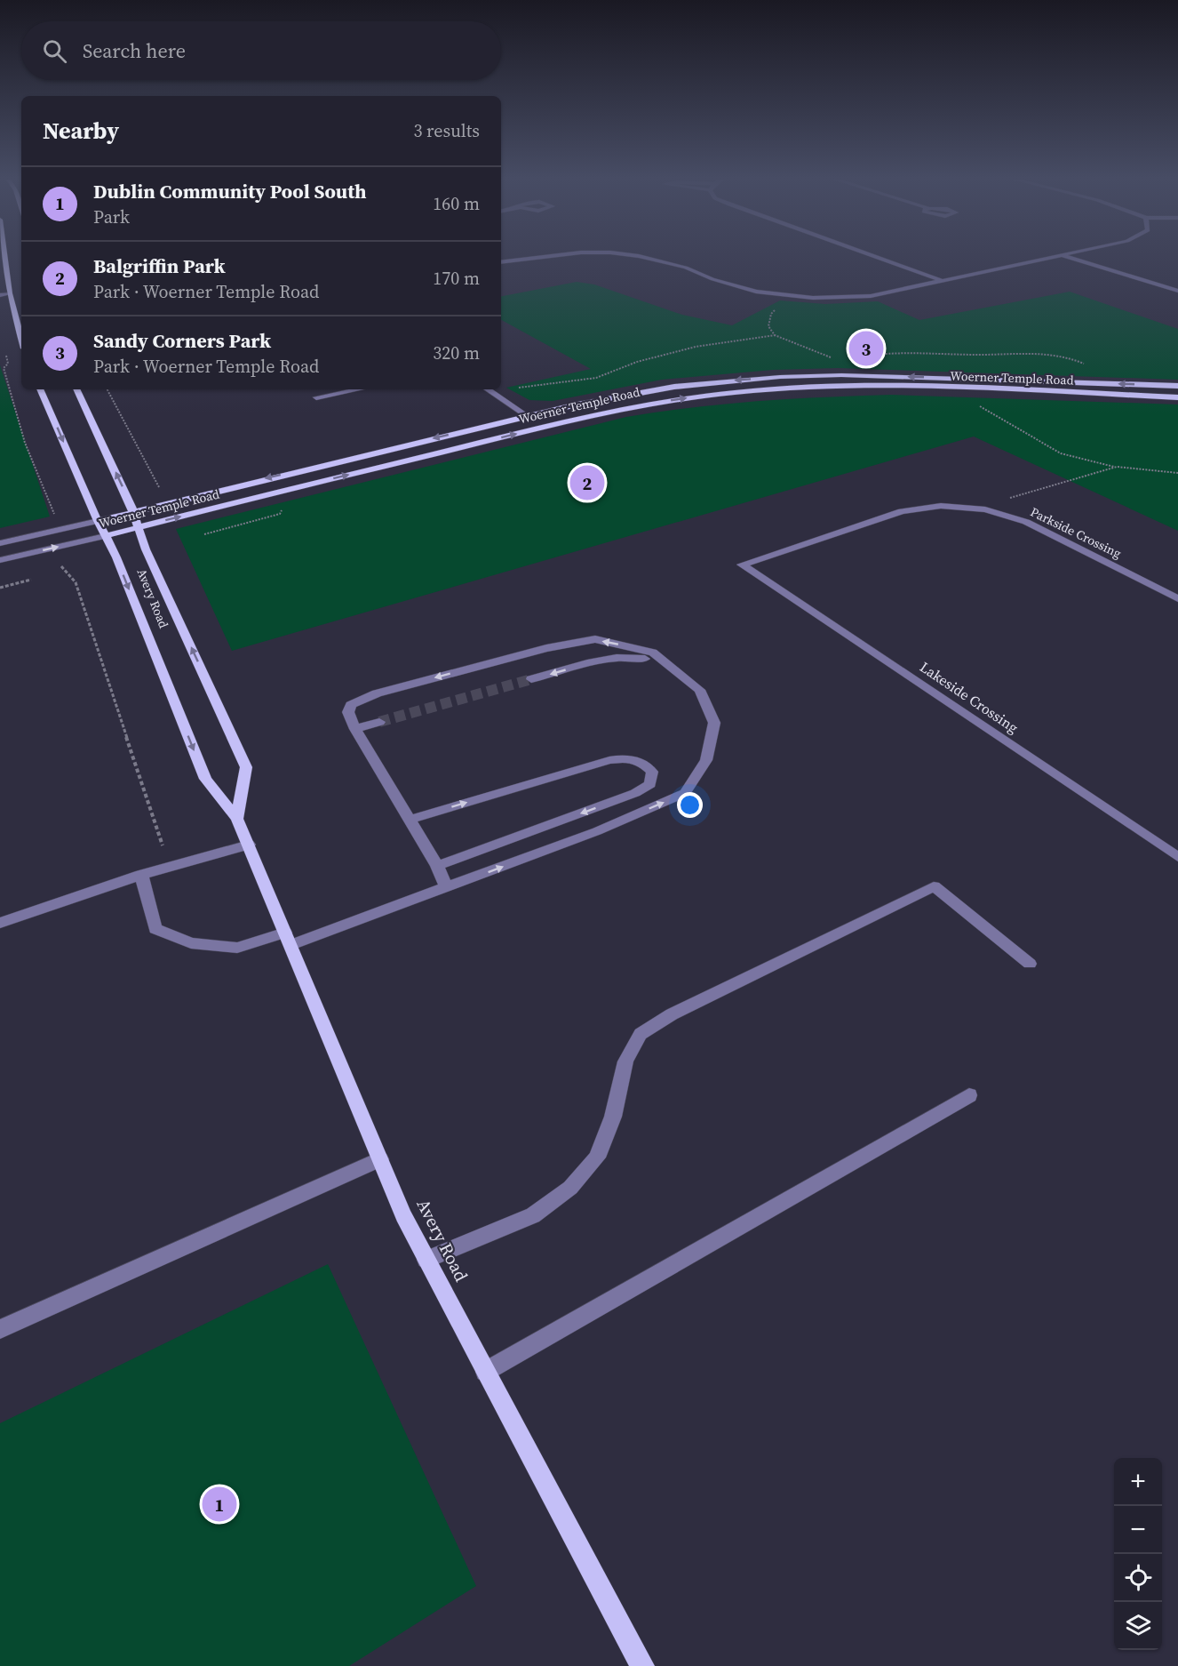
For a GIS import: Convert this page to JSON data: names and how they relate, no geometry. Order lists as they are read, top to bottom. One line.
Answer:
{"streets":{"main road":["Woerner Temple Road","Avery Road"],"street":["Parkside Crossing","Lakeside Crossing"]},"crossings":[["Woerner Temple Road","Avery Road"],["Parkside Crossing","Lakeside Crossing"]],"page":{"search":"Search here","heading":["Nearby","3 results"],"list":[{"mark":"1","name":"Dublin Community Pool South","note":"Park","value":"160 m"},{"mark":"2","name":"Balgriffin Park","note":"Park · Woerner Temple Road","value":"170 m"},{"mark":"3","name":"Sandy Corners Park","note":"Park · Woerner Temple Road","value":"320 m"}],"pins":["3","2","1"],"map_buttons":["+","−"]}}
